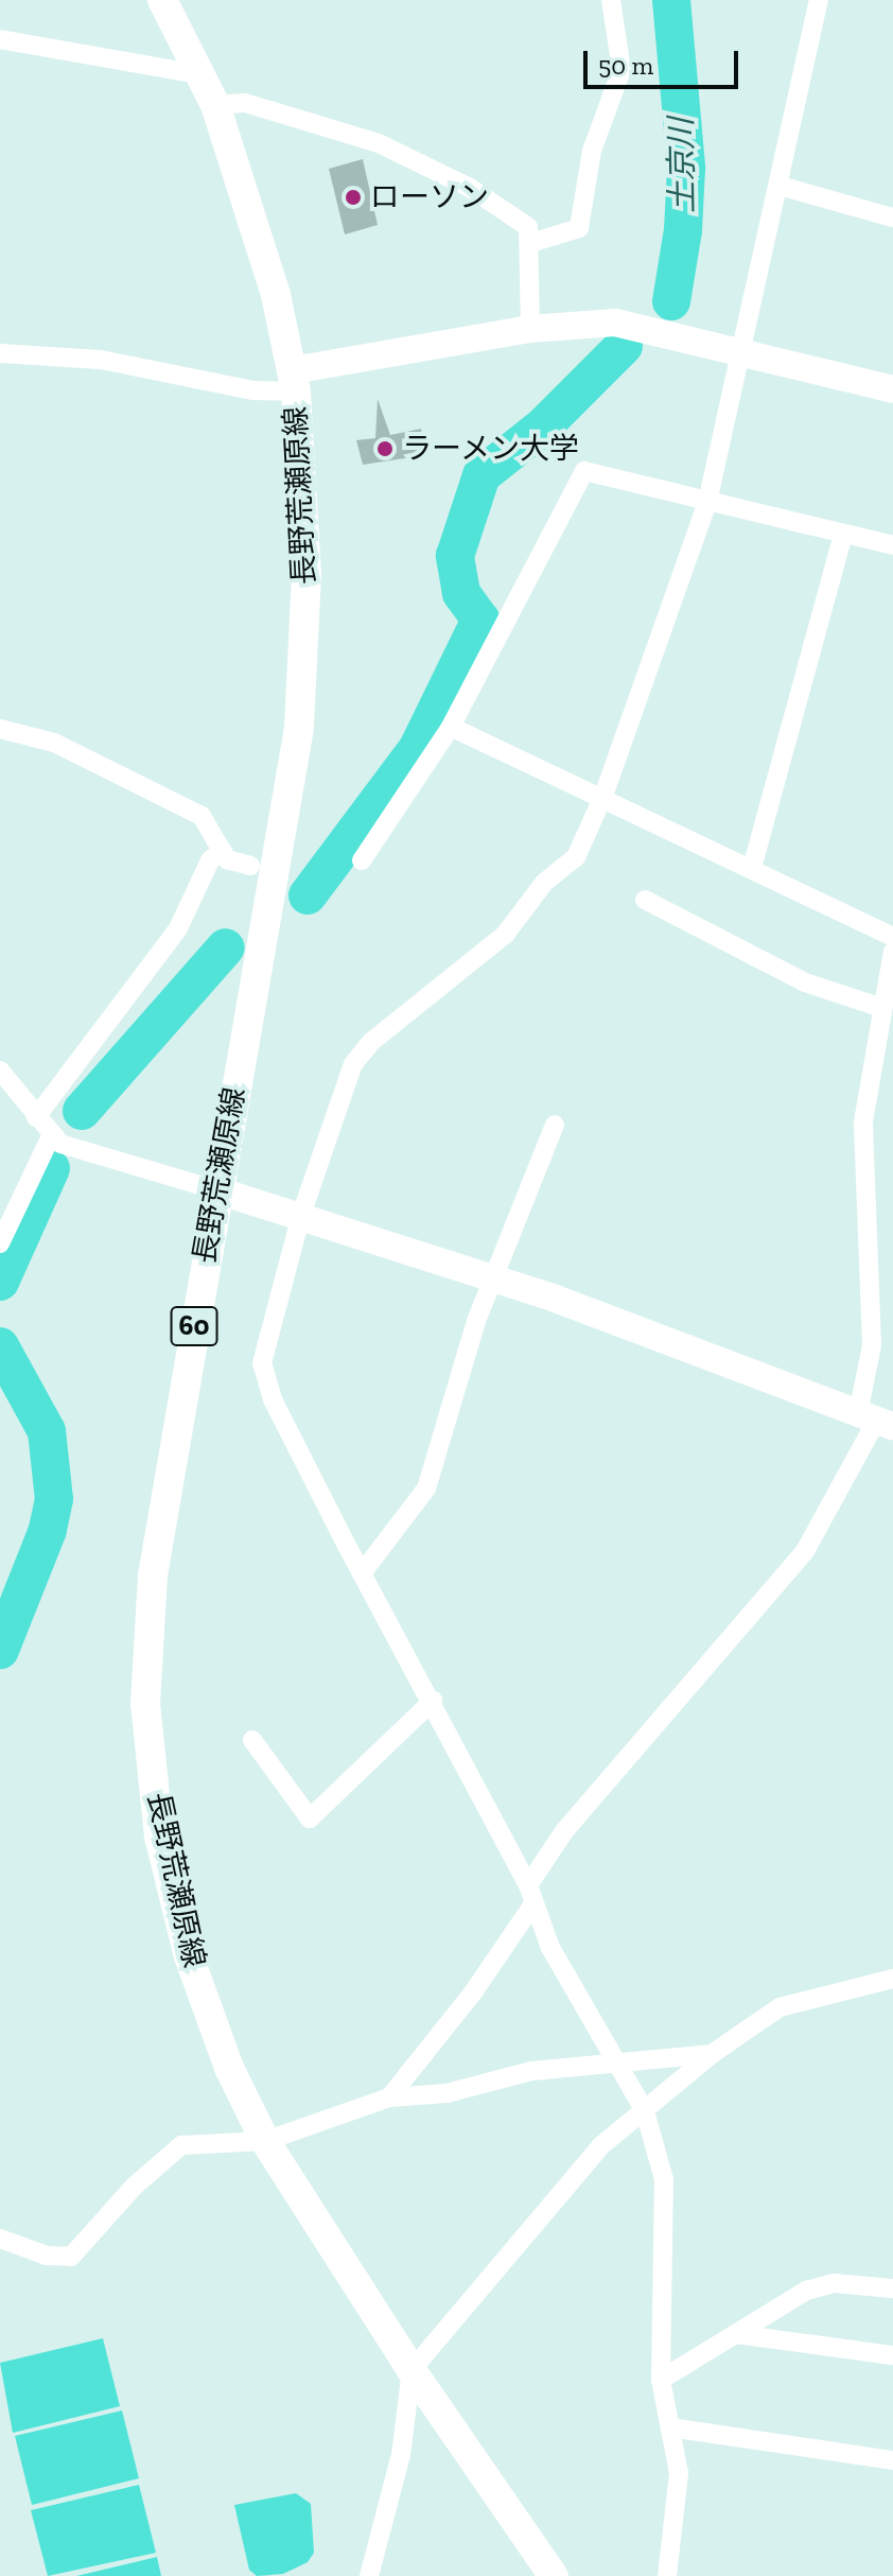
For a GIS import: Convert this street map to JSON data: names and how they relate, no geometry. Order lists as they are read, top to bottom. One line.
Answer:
{"streets":{"main road":["長野荒瀬原線","60"]},"water":["土京川"],"places":["ローソン","ラーメン大学"],"scale_bar":"50 m"}
